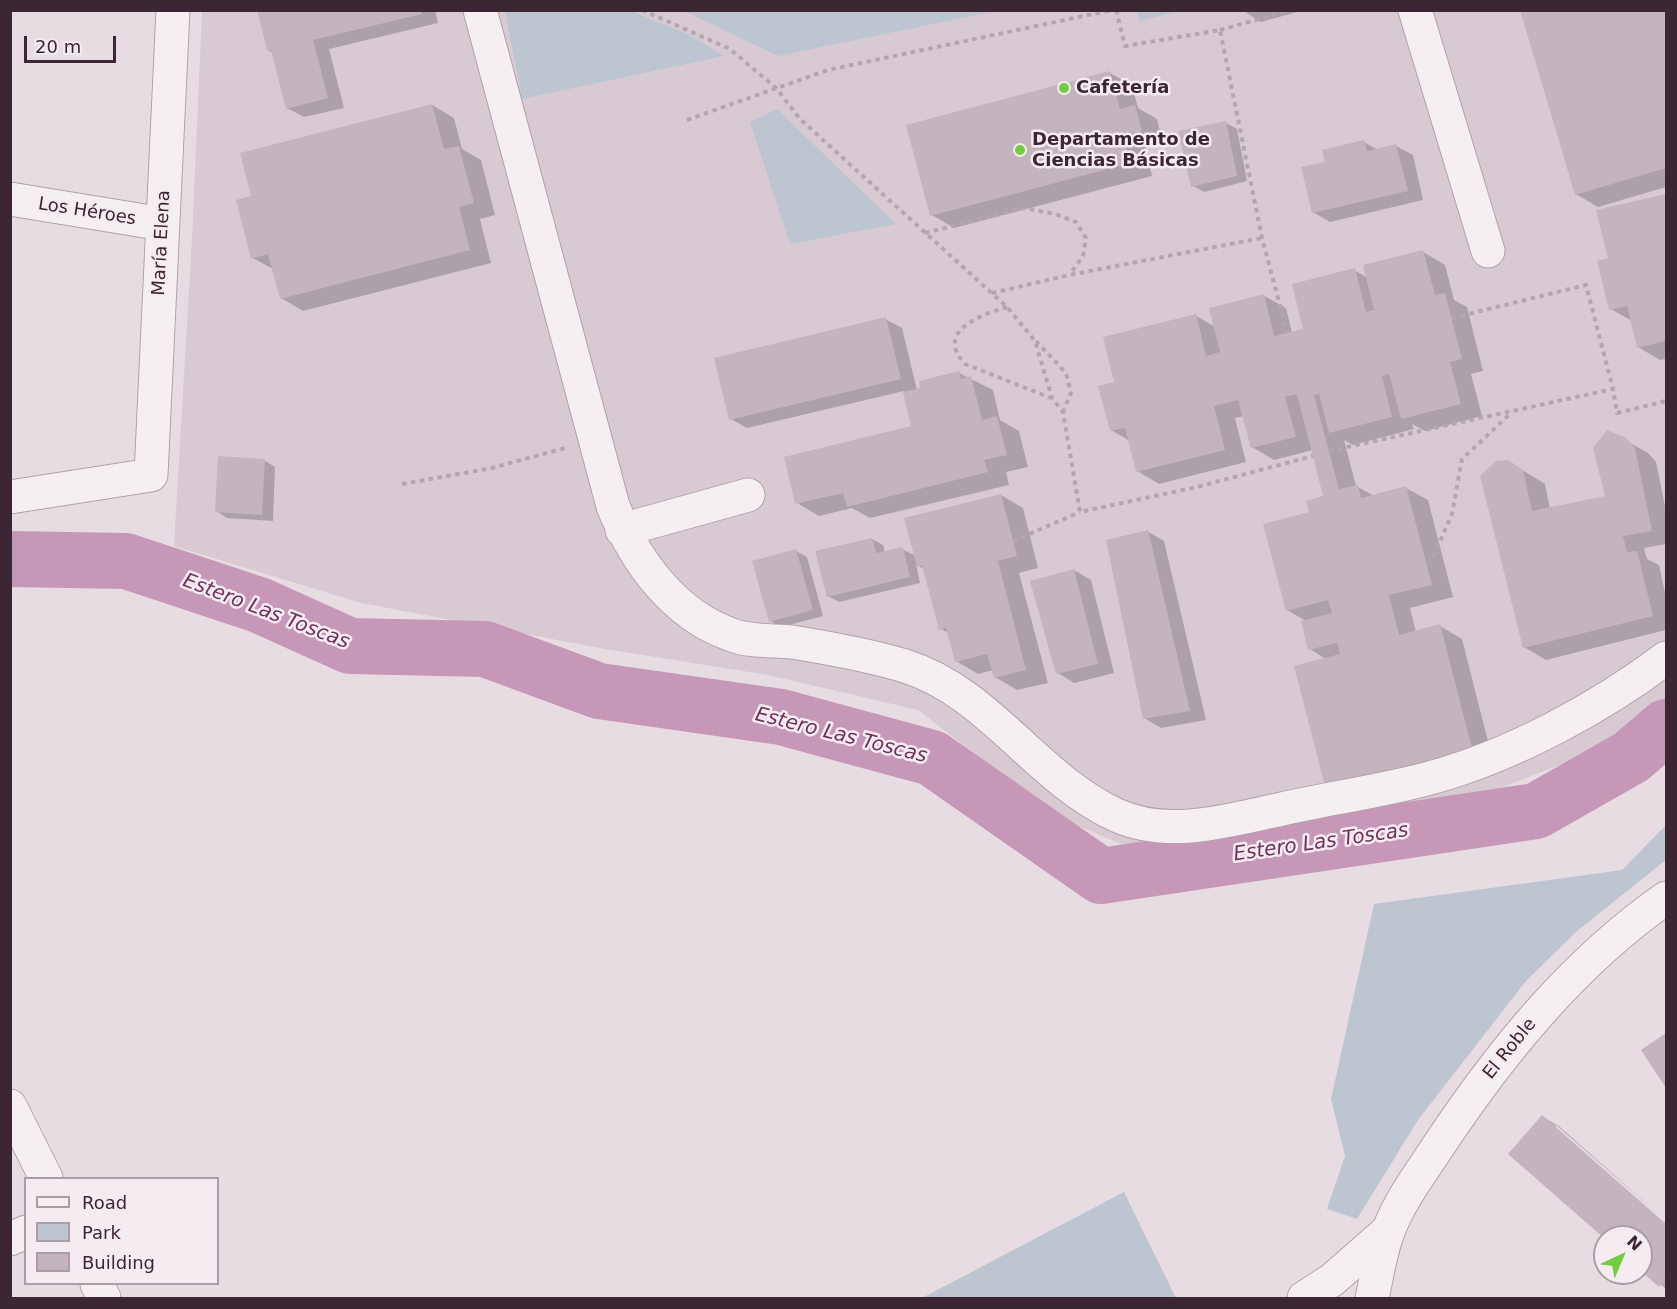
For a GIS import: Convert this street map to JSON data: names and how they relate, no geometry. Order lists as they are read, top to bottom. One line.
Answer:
{"streets":{"street":["Los Héroes","María Elena","El Roble"]},"crossings":[["Los Héroes","María Elena"]],"water":["Estero Las Toscas"],"places":["Cafetería","Departamento de Ciencias Básicas"],"legend":["Road","Park","Building"],"scale_bar":"20 m","north":"top right"}
